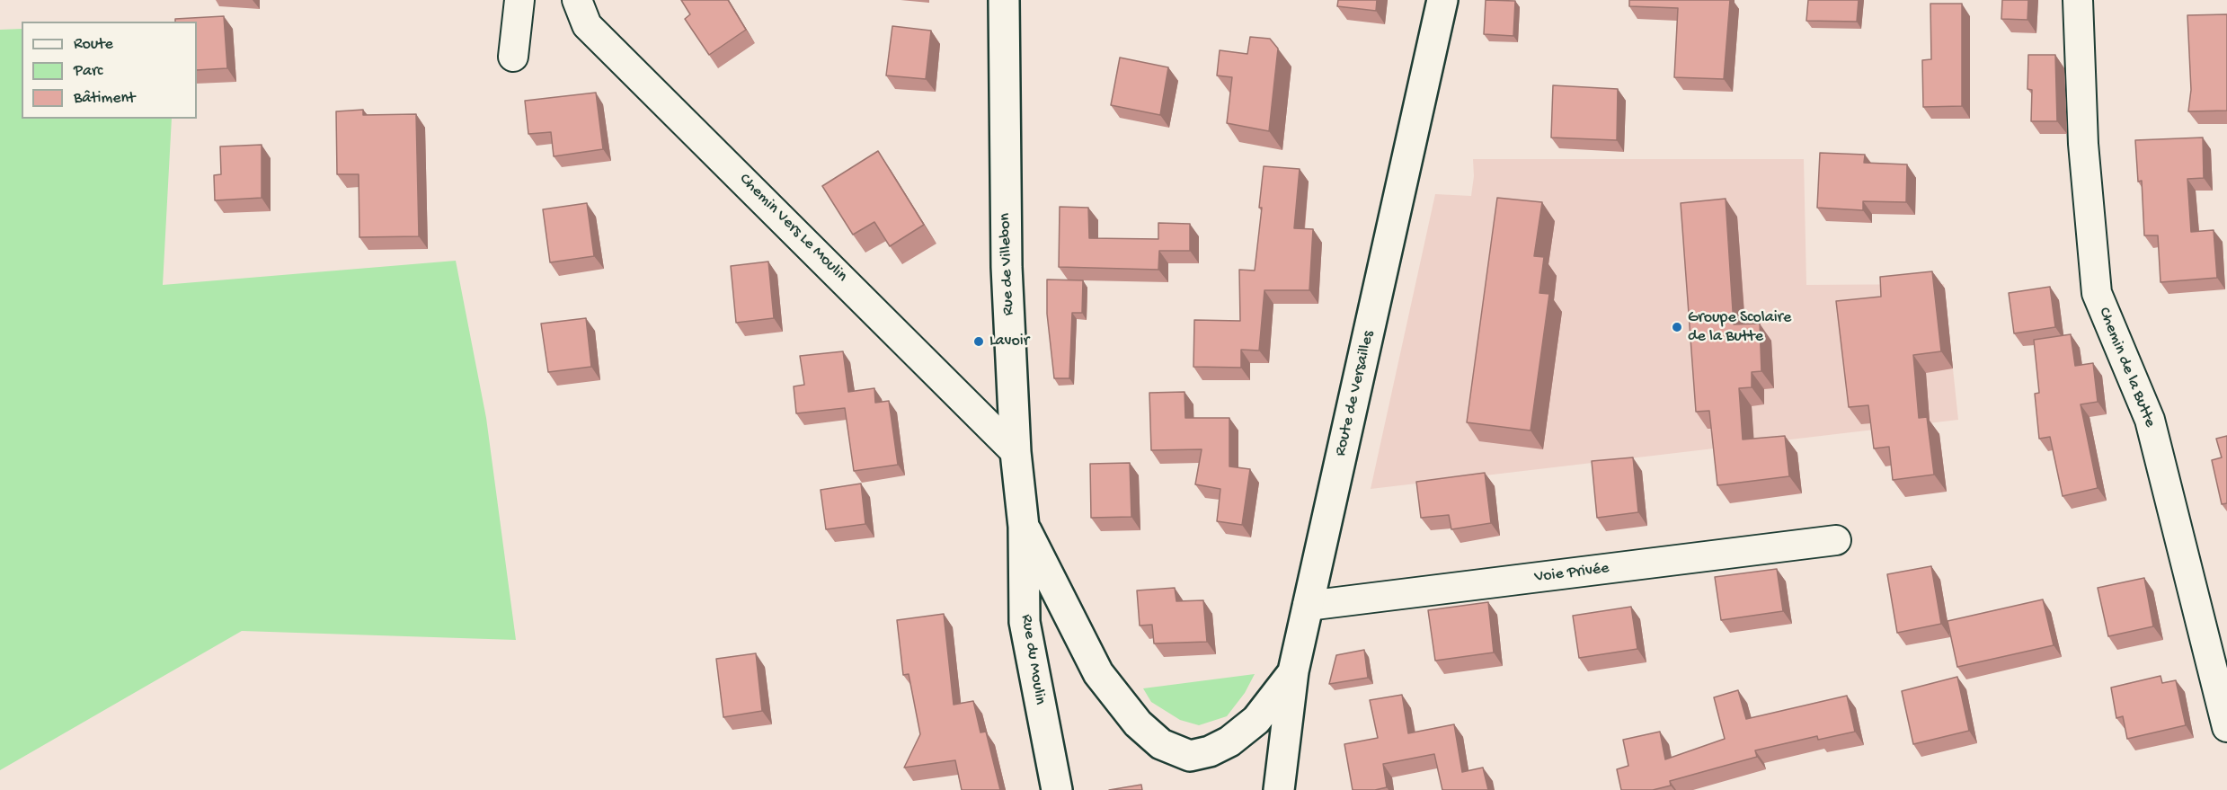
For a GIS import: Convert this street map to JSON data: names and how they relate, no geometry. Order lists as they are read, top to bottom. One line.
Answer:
{"streets":{"main road":["Rue de Villebon","Route de Versailles","Rue du Moulin"],"street":["Chemin Vers Le Moulin","Chemin de la Butte","Voie Privée"]},"crossings":[["Chemin Vers Le Moulin","Rue de Villebon"],["Rue de Villebon","Rue du Moulin"],["Route de Versailles","Voie Privée"]],"places":["Groupe Scolaire de la Butte","Lavoir"],"legend":["Route","Parc","Bâtiment"]}
